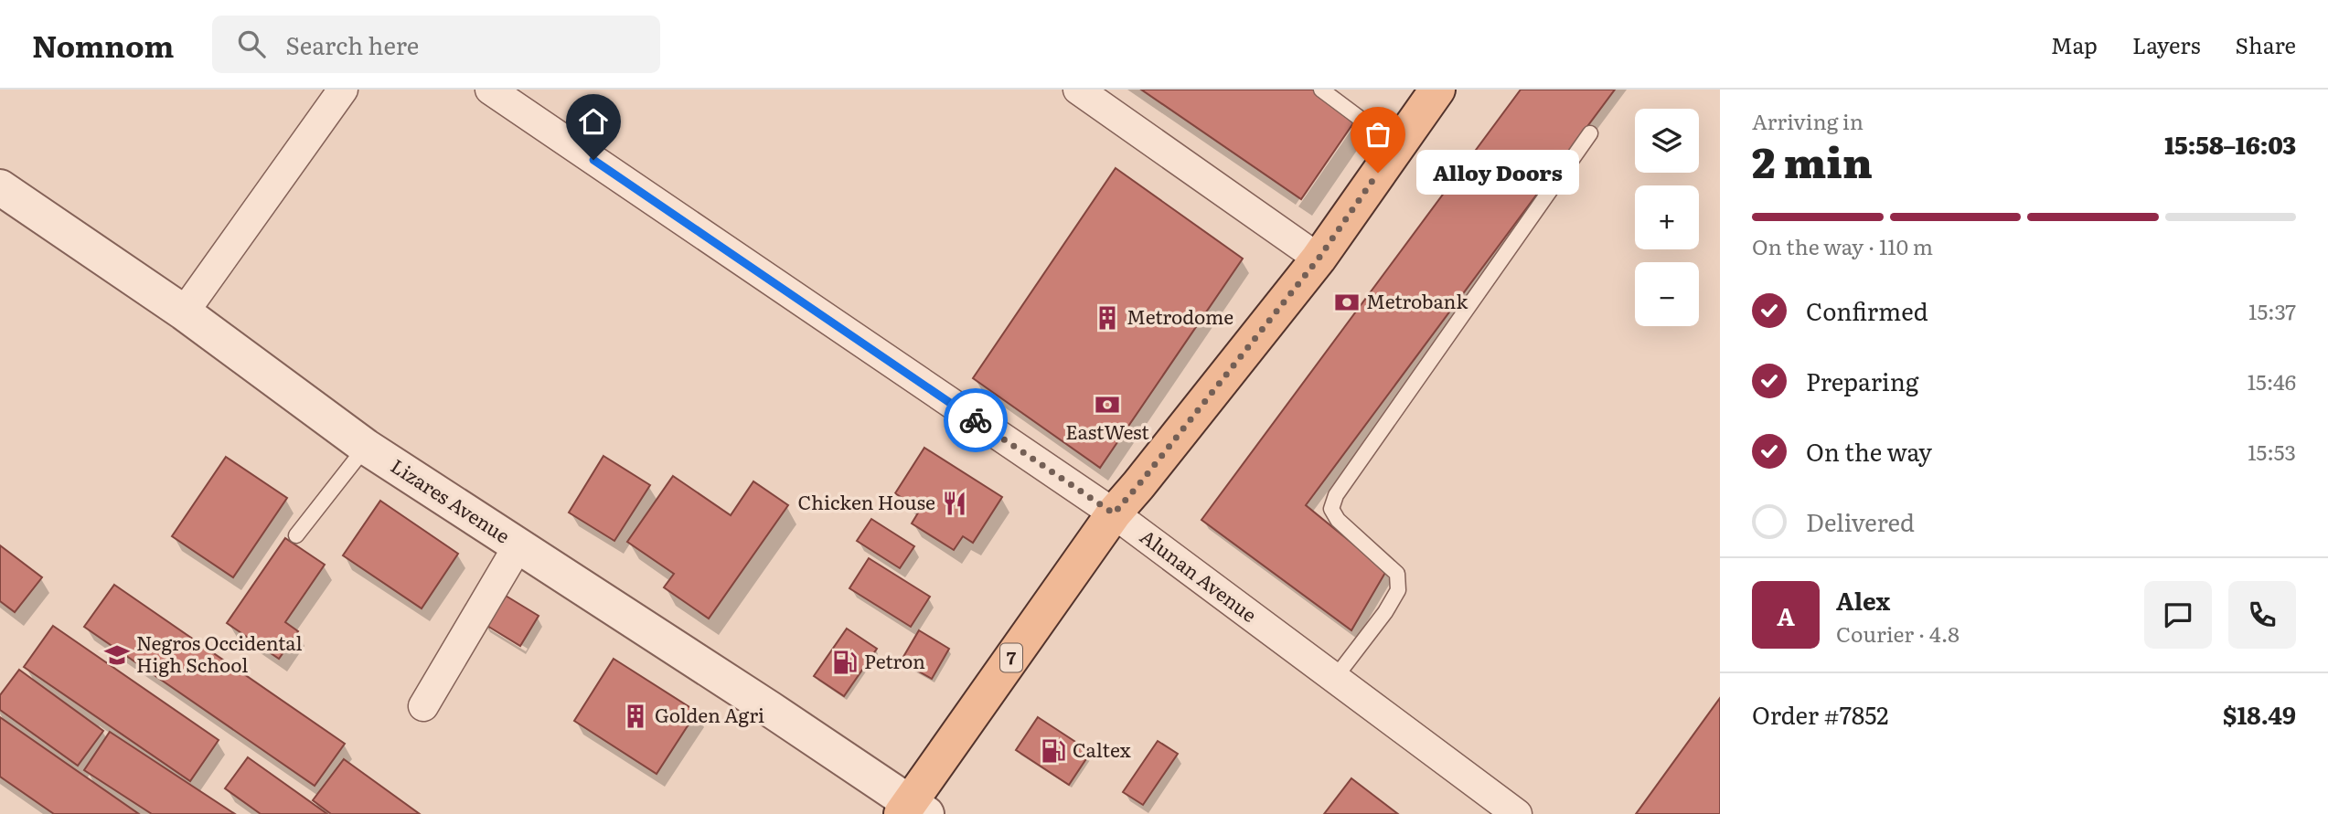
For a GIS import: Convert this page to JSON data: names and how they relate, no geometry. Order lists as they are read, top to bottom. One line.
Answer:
{"streets":{"main road":["7"],"street":["Lizares Avenue","Alunan Avenue"]},"crossings":[["Lizares Avenue","7"],["Alunan Avenue","7"]],"places":{"other":["Alloy Doors"],"bank":["Metrobank","EastWest"],"building":["Metrodome","Golden Agri"],"restaurant":["Chicken House"],"school or university":["Negros Occidental High School"],"fuel station":["Petron","Caltex"]},"page":{"header":"Nomnom","search":"Search here","nav":["Map","Layers","Share"],"heading":["2 min","Arriving in","15:58–16:03"],"panel":["Alex","Courier · 4.8","Order #7852","$18.49"],"map_buttons":["+","−"],"bubble":"Alloy Doors","bar":"On the way · 110 m","list":[["Confirmed","15:37"],["Preparing","15:46"],["On the way","15:53"],"Delivered"],"round":"A"}}
